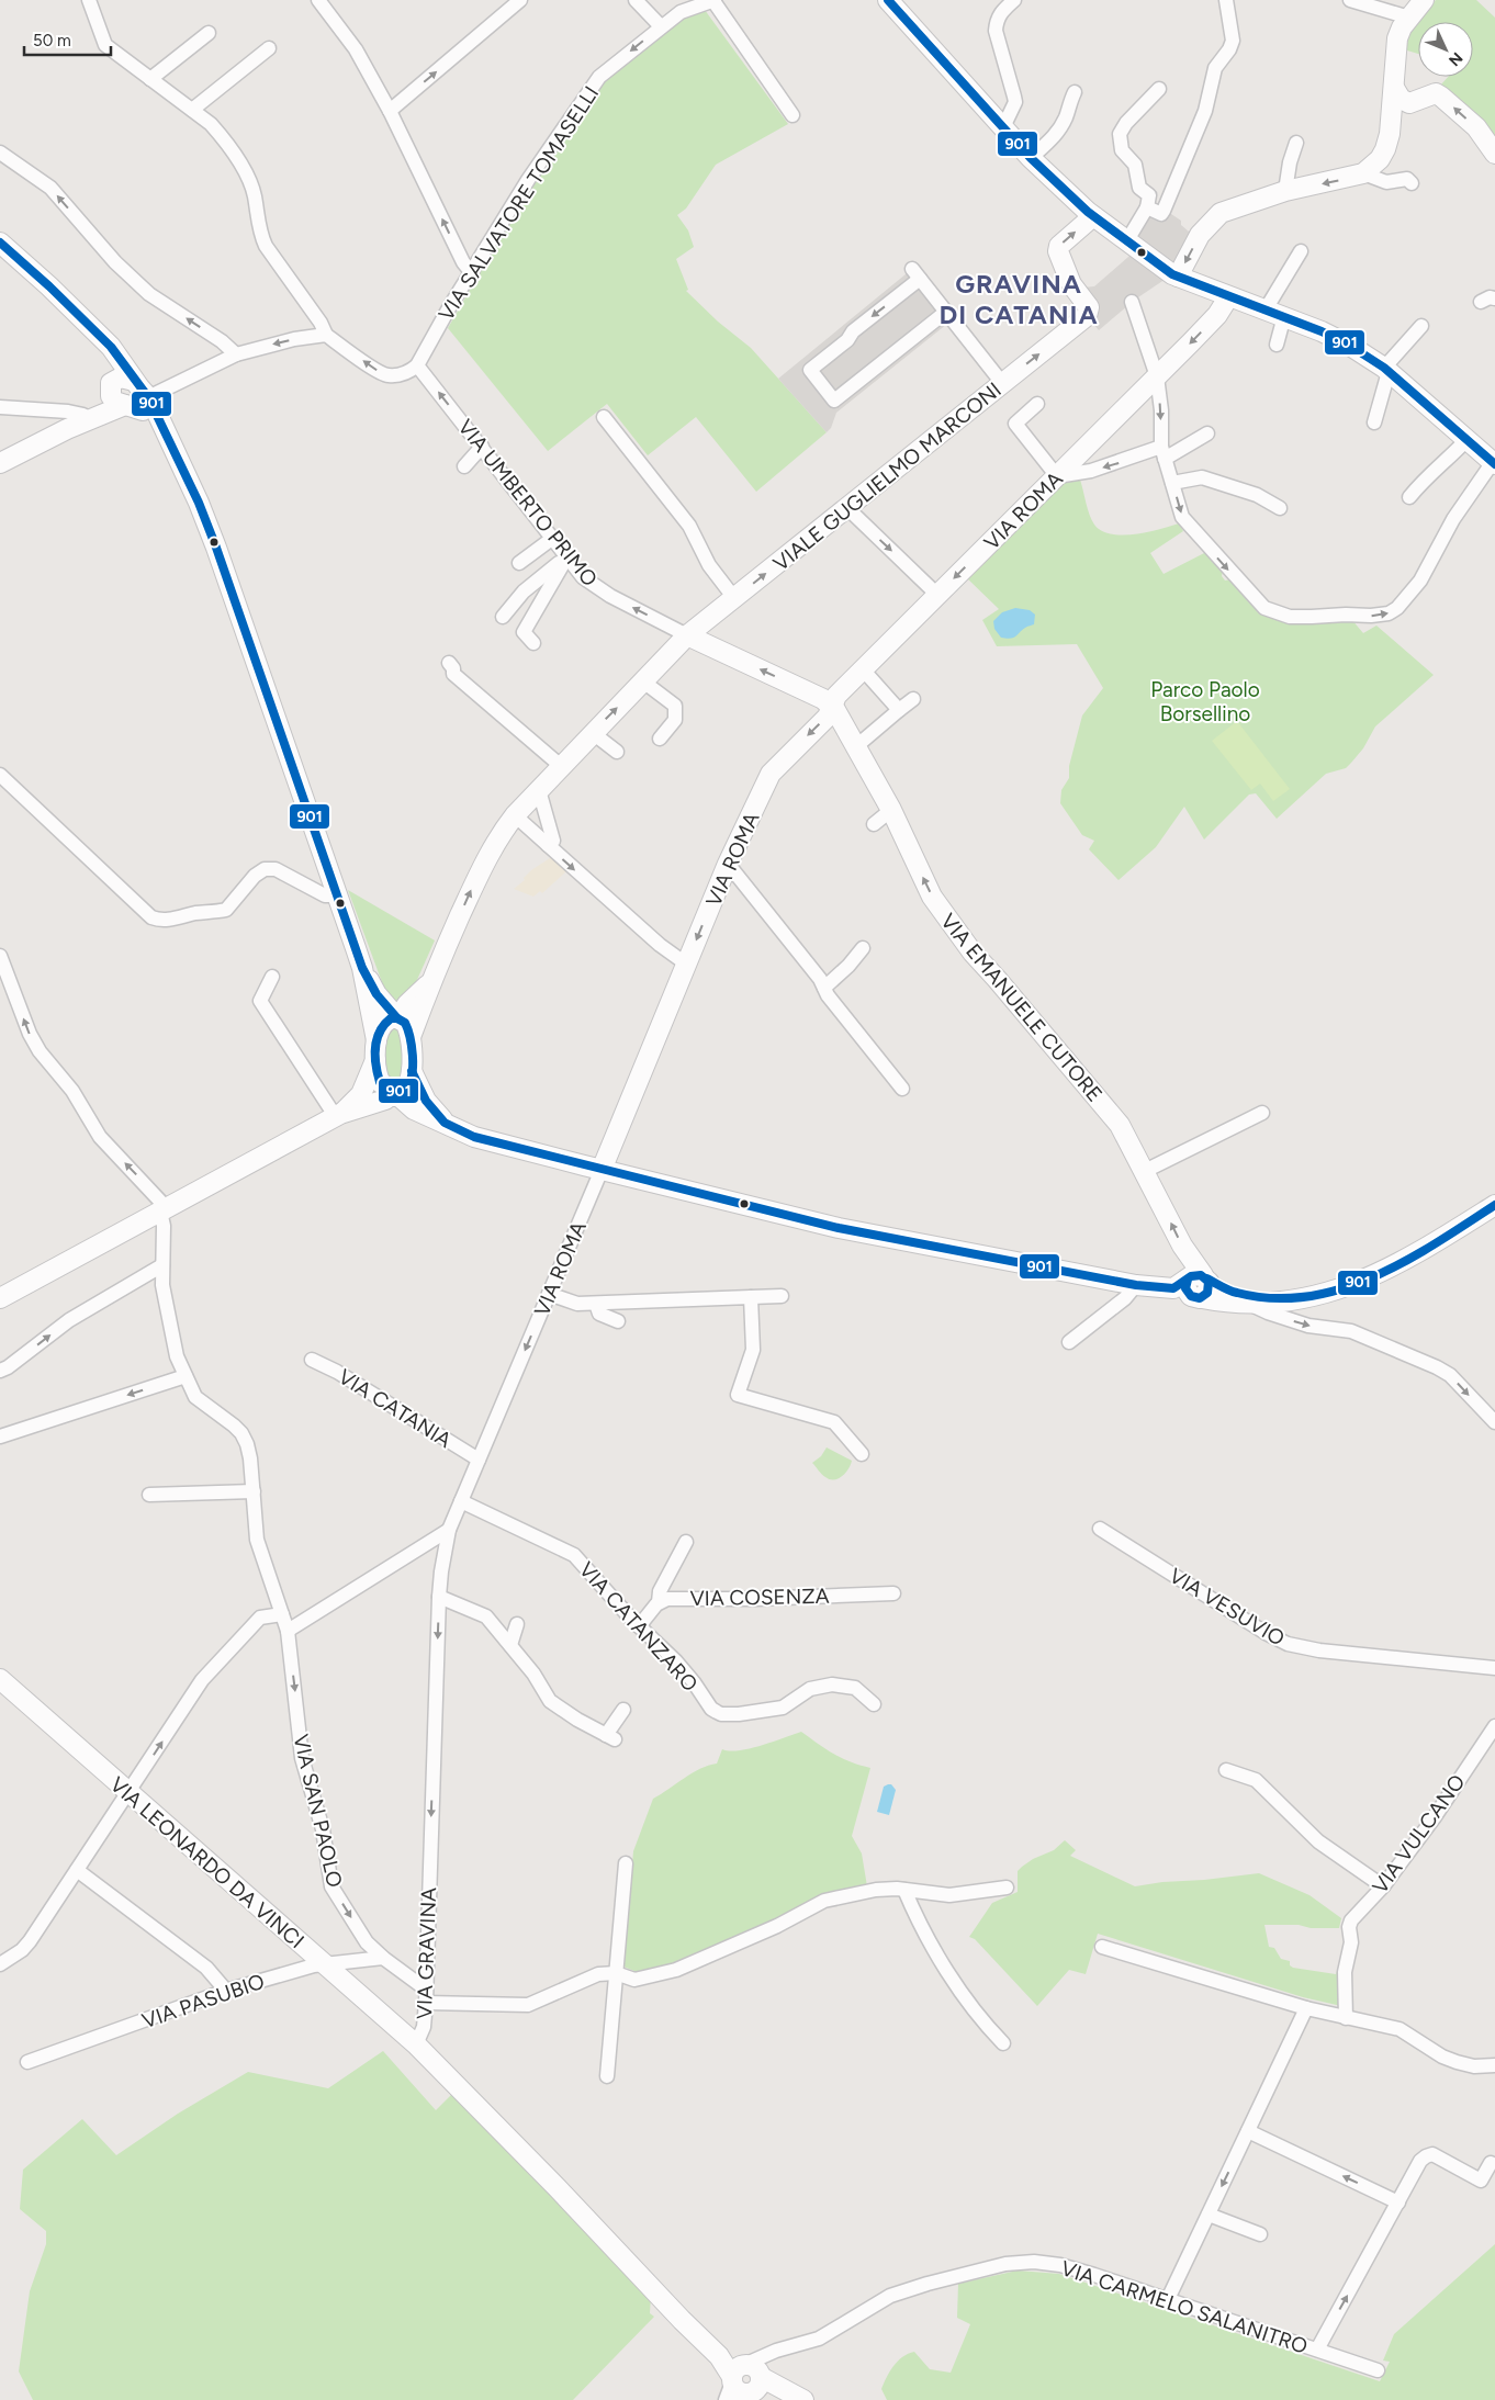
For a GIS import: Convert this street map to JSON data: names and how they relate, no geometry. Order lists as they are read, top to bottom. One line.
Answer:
{"streets":{"main road":["VIALE GUGLIELMO MARCONI","VIA UMBERTO PRIMO","VIA ROMA","VIA EMANUELE CUTORE","VIA LEONARDO DA VINCI","VIA GRAVINA"],"street":["VIA SALVATORE TOMASELLI","VIA CATANIA","VIA COSENZA","VIA VESUVIO","VIA CATANZARO","VIA SAN PAOLO","VIA VULCANO","VIA PASUBIO","VIA CARMELO SALANITRO"]},"crossings":[["VIA SALVATORE TOMASELLI","VIA UMBERTO PRIMO"],["VIALE GUGLIELMO MARCONI","VIA UMBERTO PRIMO"],["VIA UMBERTO PRIMO","VIA ROMA"],["VIA UMBERTO PRIMO","VIA EMANUELE CUTORE"],["VIA ROMA","VIA EMANUELE CUTORE"],["VIA ROMA","VIA CATANIA"],["VIA ROMA","VIA CATANZARO"],["VIA ROMA","VIA GRAVINA"],["VIA SAN PAOLO","VIA GRAVINA"],["VIA SAN PAOLO","VIA PASUBIO"],["VIA LEONARDO DA VINCI","VIA GRAVINA"],["VIA LEONARDO DA VINCI","VIA PASUBIO"],["VIA GRAVINA","VIA CARMELO SALANITRO"]],"one_way":["VIA SALVATORE TOMASELLI","VIALE GUGLIELMO MARCONI","VIA ROMA","VIA EMANUELE CUTORE","VIA SAN PAOLO","VIA GRAVINA"],"districts":["GRAVINA DI CATANIA"],"parks":["Parco Paolo Borsellino"],"lines":["transit line 901"],"scale_bar":"50 m","north":"bottom right"}
